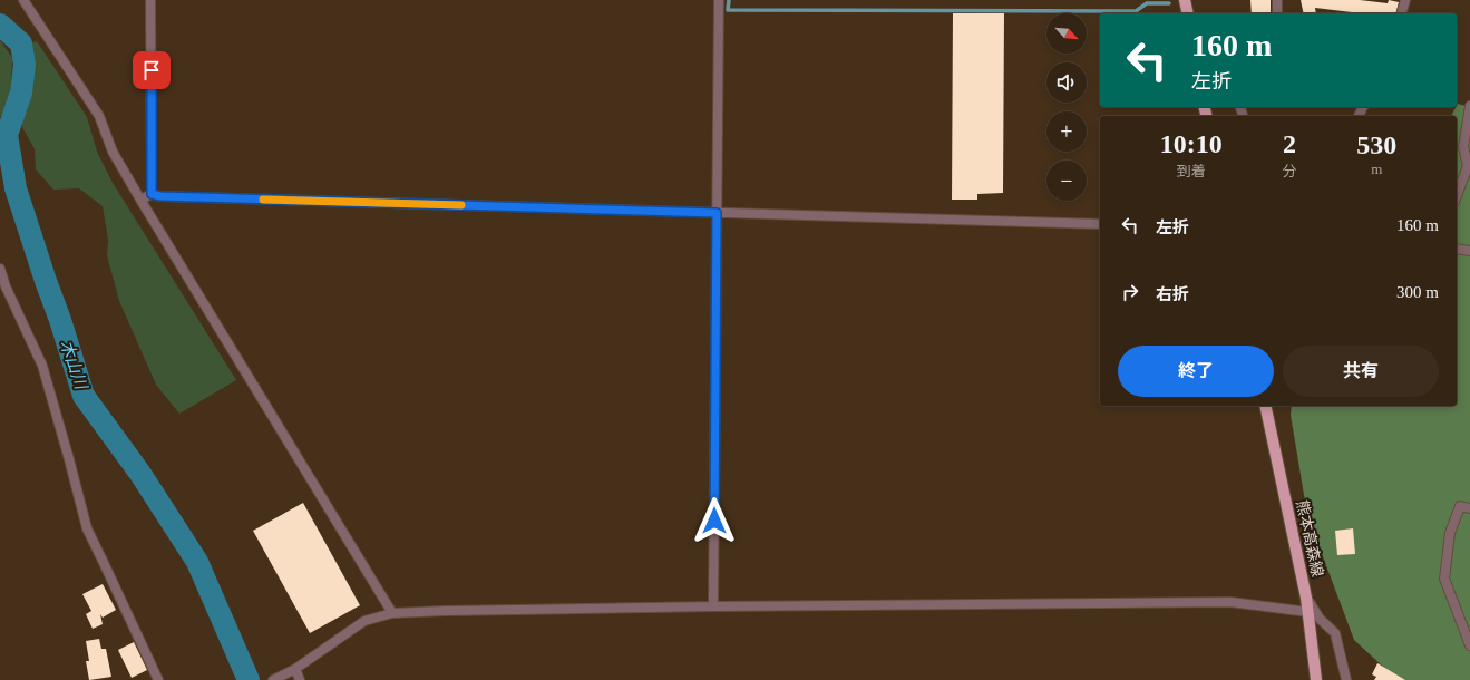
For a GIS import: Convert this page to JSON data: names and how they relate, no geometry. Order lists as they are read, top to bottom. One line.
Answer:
{"streets":{"main road":["熊本高森線"]},"water":["木山川"],"north":"bottom right","page":{"map_buttons":["+","−"],"turn":["160 m","左折"],"eta":["10:10","到着","2","分","530","m"],"list":[{"name":"左折","value":"160 m"},{"name":"右折","value":"300 m"}],"buttons":["終了","共有"]}}
